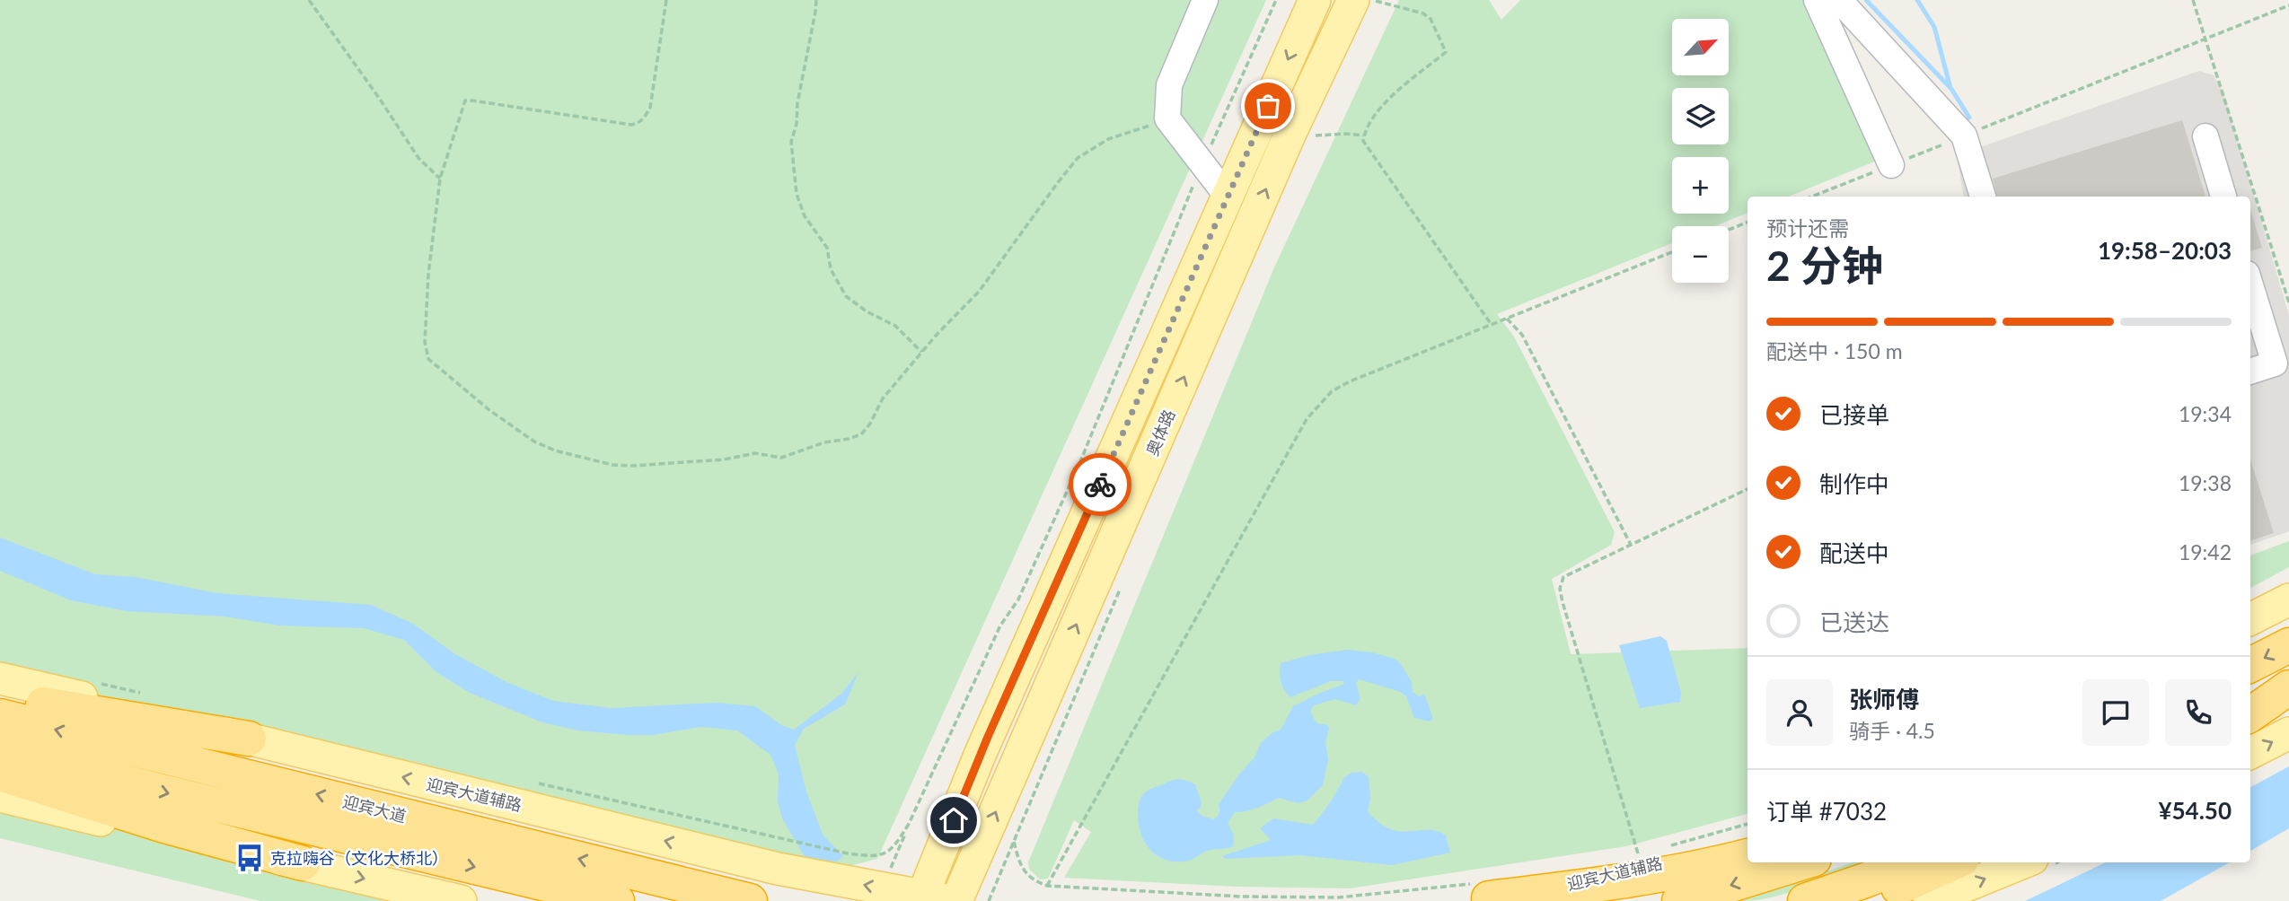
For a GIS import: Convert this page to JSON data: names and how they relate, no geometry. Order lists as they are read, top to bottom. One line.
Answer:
{"streets":{"highway":["迎宾大道"],"main road":["奥体路","迎宾大道辅路"]},"places":{"bus stop":["克拉嗨谷（文化大桥北）"]},"north":"top right","page":{"map_buttons":["+","−"],"heading":["2 分钟","预计还需","19:58–20:03"],"panel":["张师傅","骑手 · 4.5","订单 #7032","¥54.50"],"bar":"配送中 · 150 m","list":[["已接单","19:34"],["制作中","19:38"],["配送中","19:42"],"已送达"]}}
